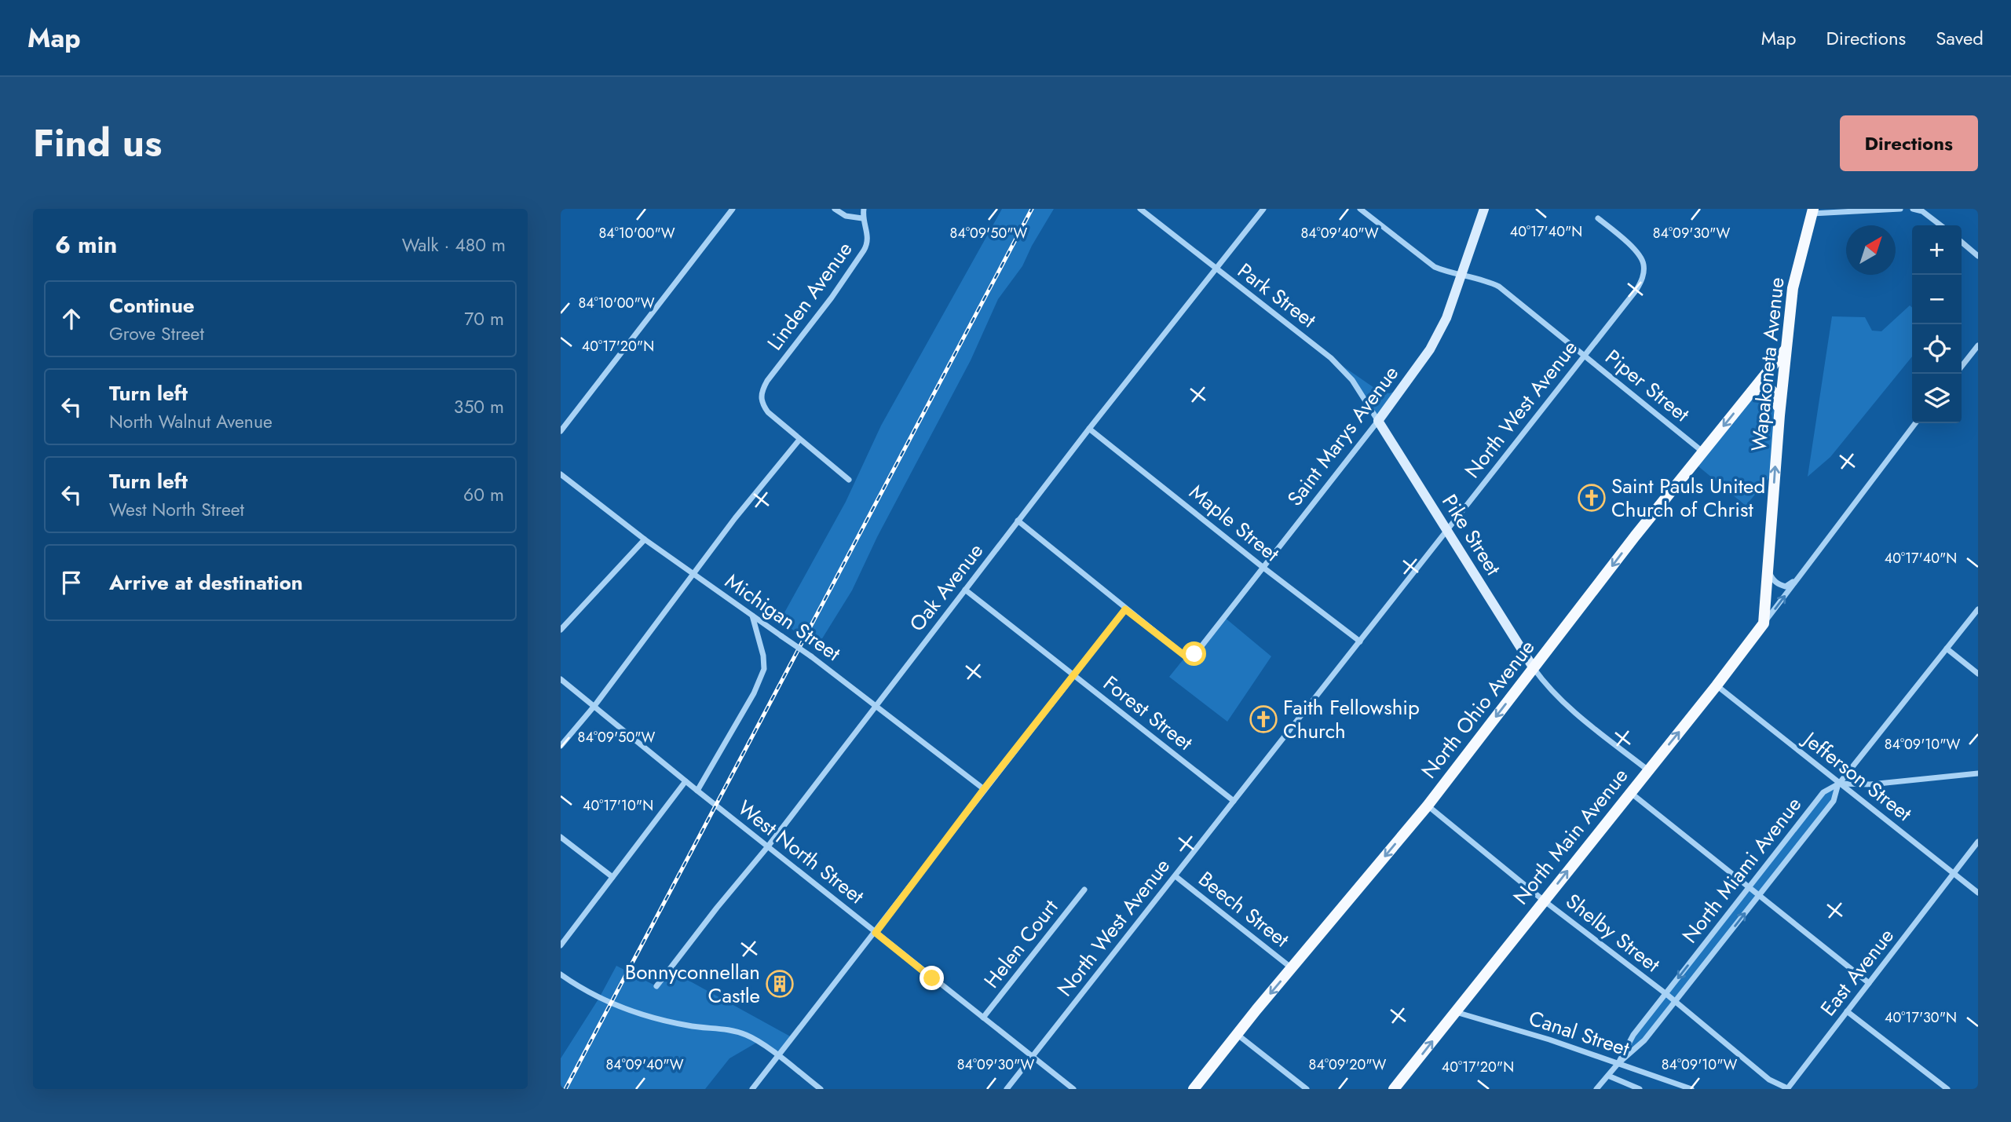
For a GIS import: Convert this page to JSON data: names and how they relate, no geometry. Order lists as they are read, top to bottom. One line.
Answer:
{"streets":{"main road":["Wapakoneta Avenue","Saint Marys Avenue","Pike Street","North Ohio Avenue","North Main Avenue"],"street":["Park Street","Linden Avenue","Piper Street","North West Avenue","Maple Street","Oak Avenue","Michigan Street","Forest Street","Jefferson Street","West North Street","North Miami Avenue","Beech Street","Shelby Street","Helen Court","East Avenue","Canal Street"]},"crossings":[["Park Street","Saint Marys Avenue"],["Park Street","Pike Street"],["Park Street","Oak Avenue"],["Wapakoneta Avenue","North Ohio Avenue"],["Wapakoneta Avenue","North Main Avenue"],["Piper Street","North West Avenue"],["Piper Street","Saint Marys Avenue"],["Piper Street","North Ohio Avenue"],["North West Avenue","Maple Street"],["North West Avenue","Pike Street"],["North West Avenue","Forest Street"],["North West Avenue","West North Street"],["North West Avenue","Beech Street"],["Saint Marys Avenue","Maple Street"],["Saint Marys Avenue","Pike Street"],["Maple Street","Oak Avenue"],["Pike Street","North Ohio Avenue"],["Oak Avenue","Michigan Street"],["Oak Avenue","Forest Street"],["Oak Avenue","West North Street"],["North Ohio Avenue","Beech Street"],["North Ohio Avenue","Shelby Street"],["Jefferson Street","North Main Avenue"],["Jefferson Street","North Miami Avenue"],["Jefferson Street","East Avenue"],["North Main Avenue","Shelby Street"],["North Main Avenue","Canal Street"],["West North Street","Helen Court"],["North Miami Avenue","Shelby Street"],["North Miami Avenue","Canal Street"],["Shelby Street","East Avenue"]],"one_way":["Wapakoneta Avenue","North Ohio Avenue","North Main Avenue"],"places":{"church":["Saint Pauls United Church of Christ","Faith Fellowship Church"],"building":["Bonnyconnellan Castle"]},"north":"top right","page":{"header":"Map","nav":["Map","Directions","Saved"],"title":"Find us","buttons":"Directions","heading":["6 min","Walk · 480 m"],"map_buttons":["+","−"],"list":[["Continue","Grove Street","70 m"],["Turn left","North Walnut Avenue","350 m"],["Turn left","West North Street","60 m"],"Arrive at destination"]},"coordinates":["40°17'40\"N","84°09'40\"W","84°09'30\"W","84°10'00\"W","84°09'50\"W","40°17'20\"N","84°09'10\"W","40°17'10\"N","40°17'30\"N","84°09'20\"W"]}
